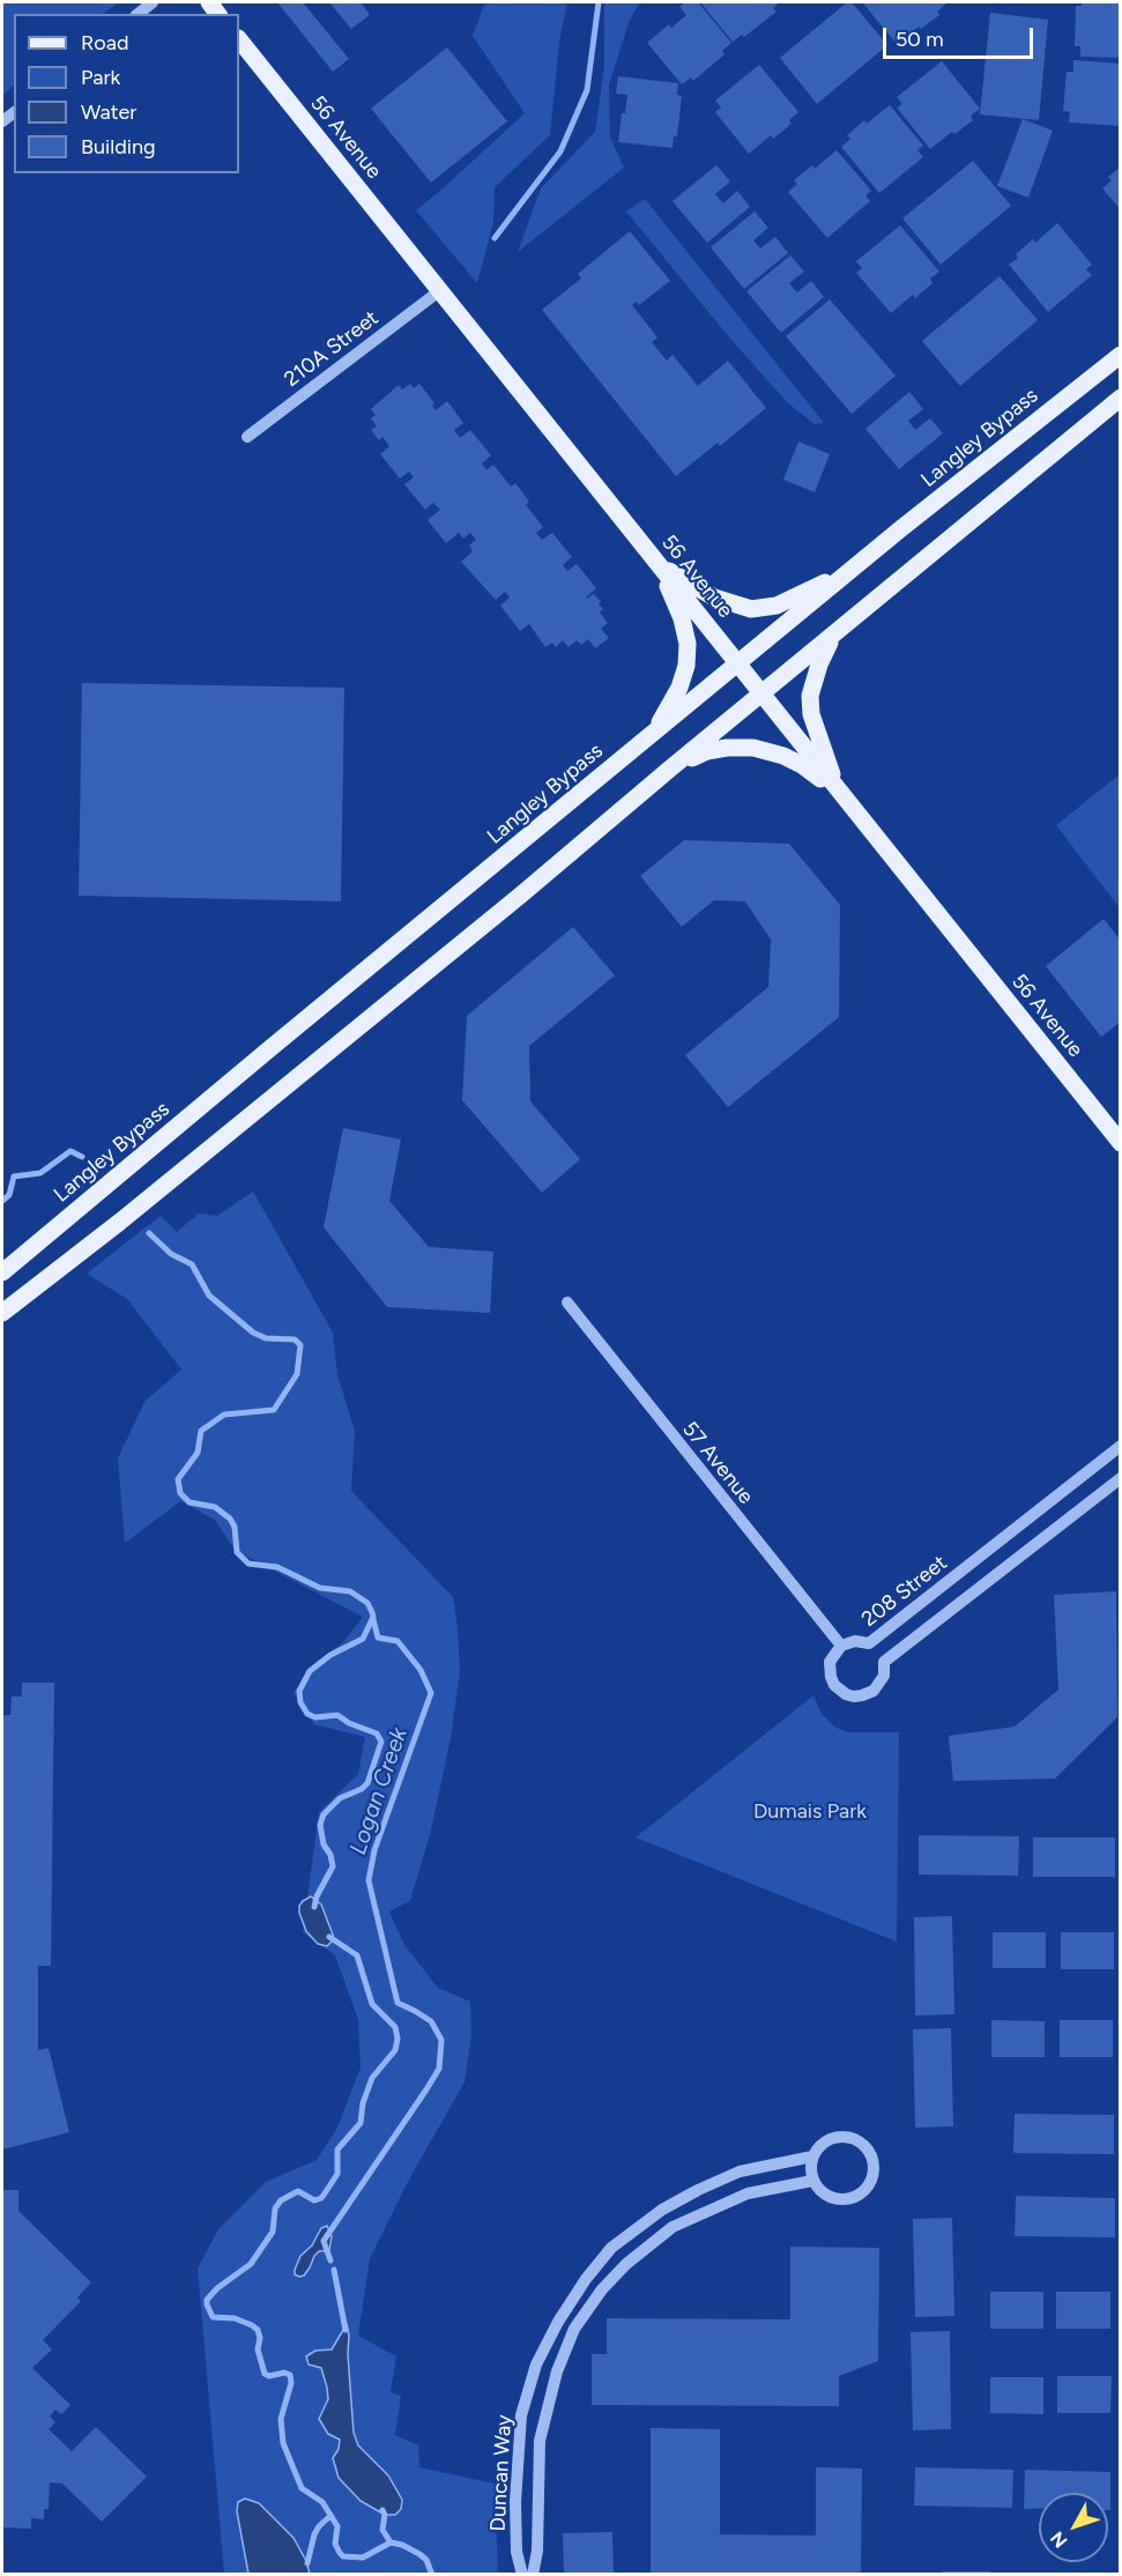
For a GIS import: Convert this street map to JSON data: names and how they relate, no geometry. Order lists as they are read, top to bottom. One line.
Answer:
{"streets":{"main road":["56 Avenue","Langley Bypass"],"street":["210A Street","57 Avenue","208 Street","Duncan Way"]},"crossings":[["56 Avenue","210A Street"],["56 Avenue","Langley Bypass"],["57 Avenue","208 Street"]],"water":["Logan Creek"],"parks":["Dumais Park"],"legend":["Road","Park","Water","Building"],"scale_bar":"50 m","north":"bottom left"}
